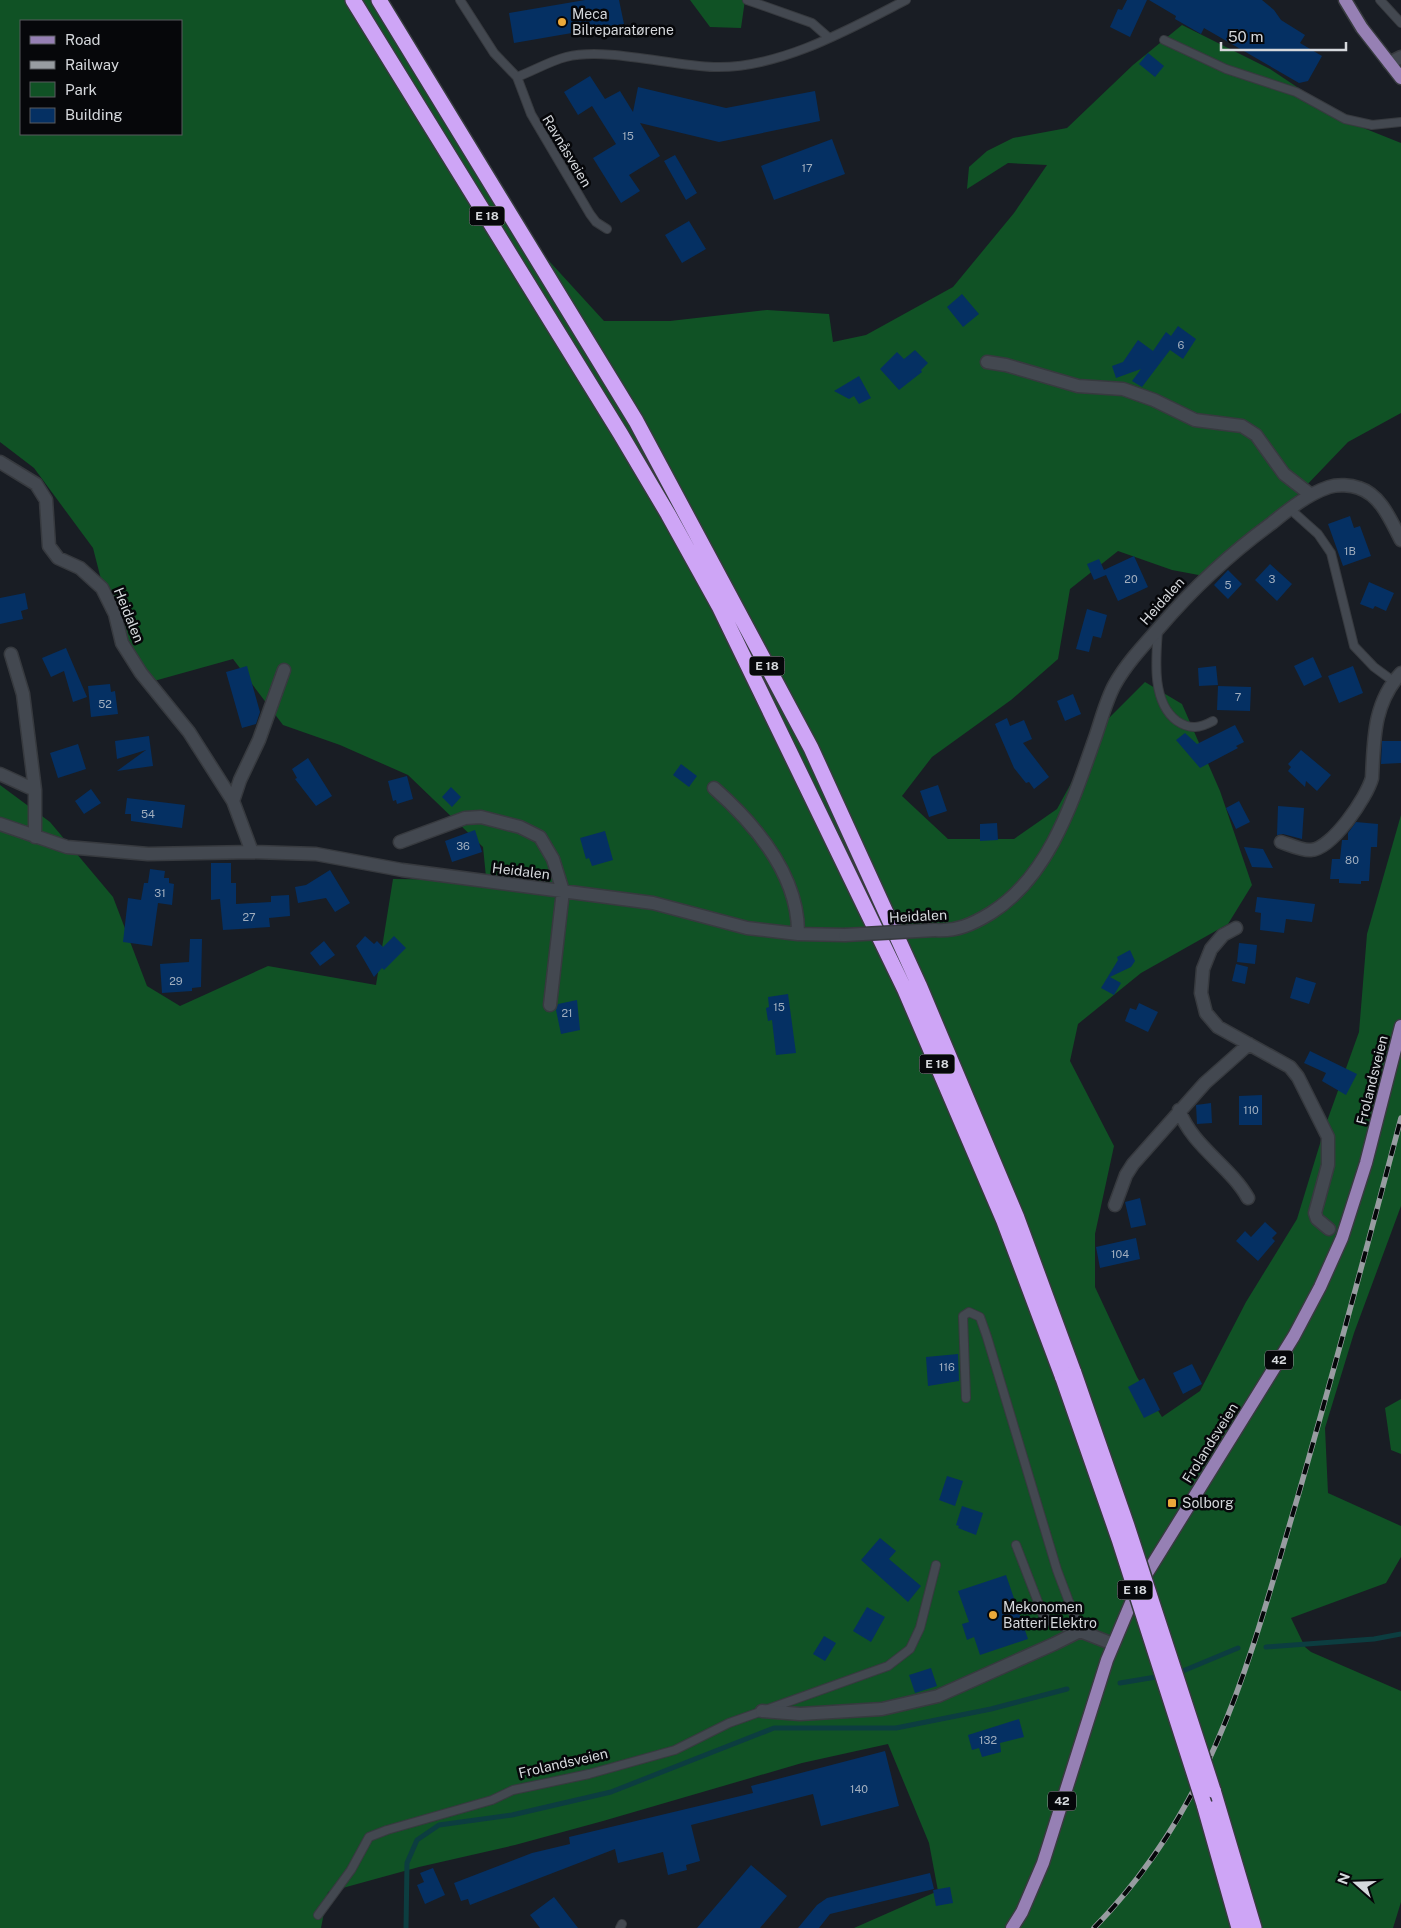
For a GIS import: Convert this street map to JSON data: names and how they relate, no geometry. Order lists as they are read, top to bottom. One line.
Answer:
{"streets":{"highway":["E 18"],"main road":["Frolandsveien","42"],"street":["Heidalen"],"lane":["Ravnåsveien"]},"places":{"other":["Meca Bilreparatørene","Mekonomen Batteri Elektro"],"transit":["Solborg"]},"house_numbers":["15","17","6","1B","20","3","5","7","52","54","36","80","31","27","29","15","21","110","104","116","132","140"],"legend":["Road","Railway","Park","Building"],"scale_bar":"50 m","north":"left"}
